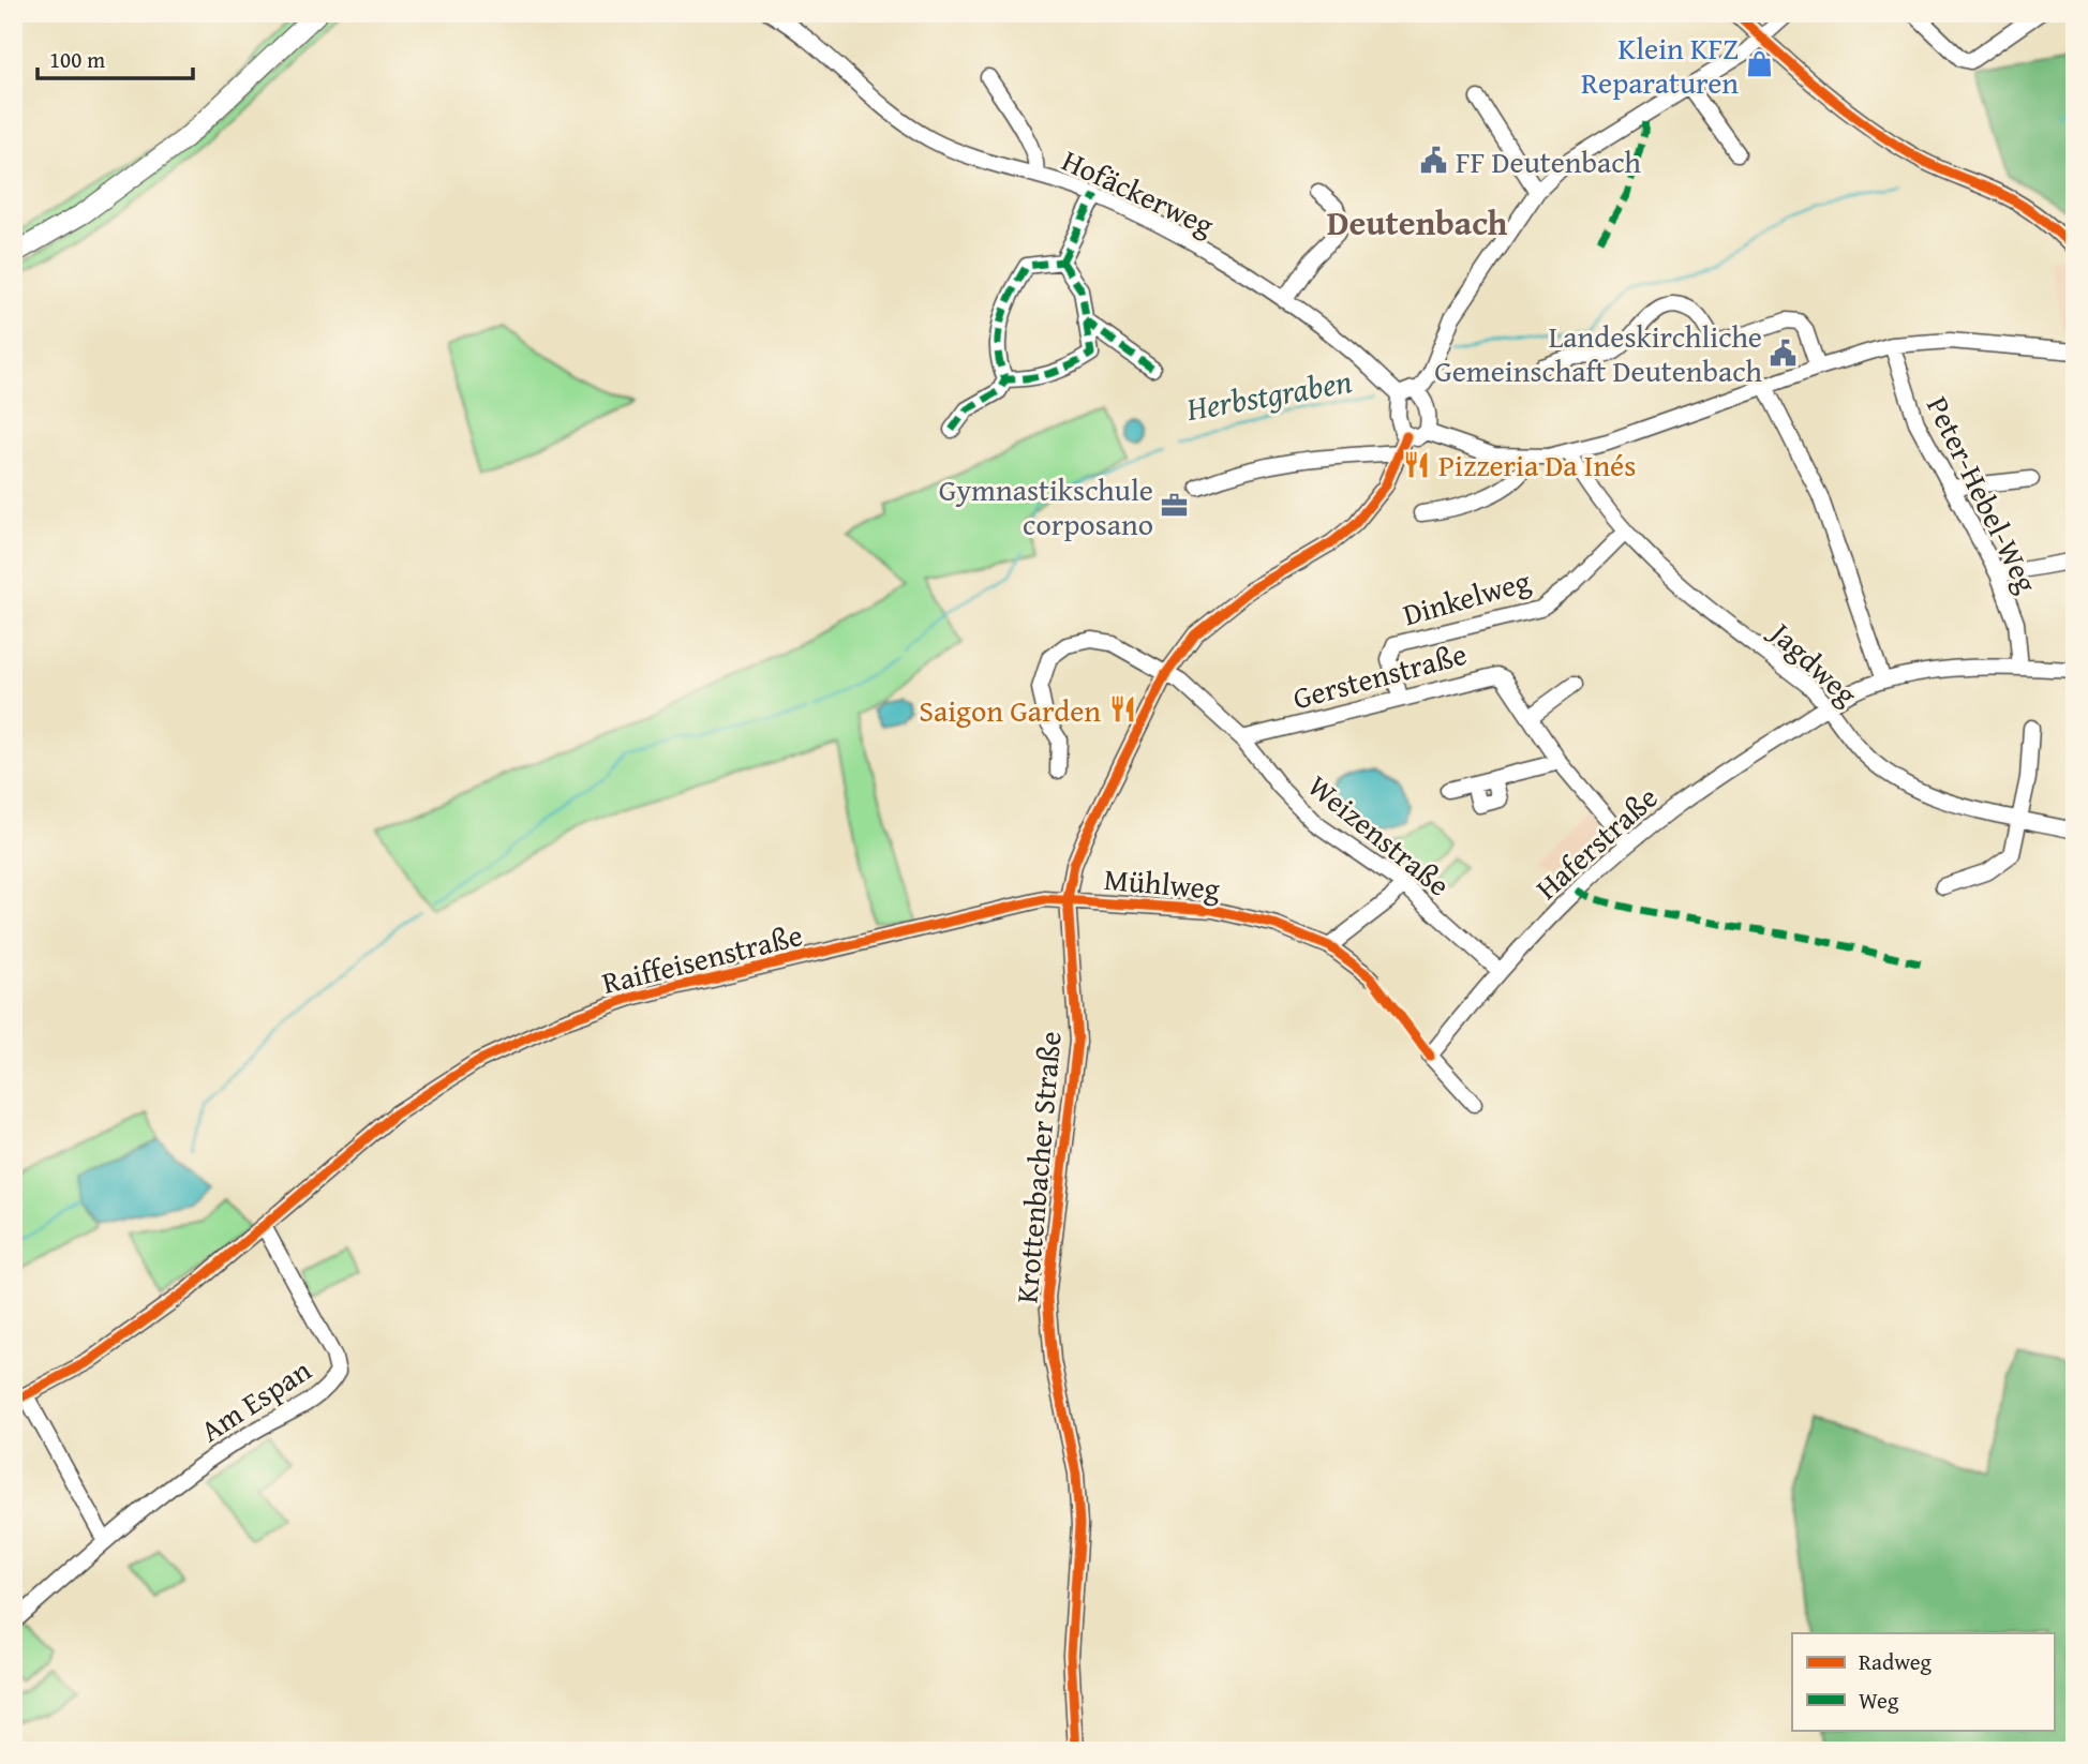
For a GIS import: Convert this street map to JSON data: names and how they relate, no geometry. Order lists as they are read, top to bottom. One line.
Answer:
{"streets":{"street":["Hofäckerweg","Peter-Hebel-Weg","Dinkelweg","Jagdweg","Gerstenstraße","Weizenstraße","Haferstraße","Mühlweg","Raiffeisenstraße","Krottenbacher Straße","Am Espan"]},"crossings":[["Peter-Hebel-Weg","Haferstraße"],["Dinkelweg","Jagdweg"],["Dinkelweg","Gerstenstraße"],["Jagdweg","Haferstraße"],["Gerstenstraße","Weizenstraße"],["Gerstenstraße","Haferstraße"],["Weizenstraße","Haferstraße"],["Weizenstraße","Krottenbacher Straße"],["Mühlweg","Raiffeisenstraße"],["Mühlweg","Krottenbacher Straße"],["Raiffeisenstraße","Krottenbacher Straße"],["Raiffeisenstraße","Am Espan"]],"districts":["Deutenbach"],"water":["Herbstgraben"],"places":{"shop":["Klein KFZ Reparaturen"],"public building":["FF Deutenbach","Landeskirchliche Gemeinschaft Deutenbach"],"restaurant":["Pizzeria Da Inés","Saigon Garden"],"office":["Gymnastikschule corposano"]},"legend":["Radweg","Weg"],"scale_bar":"100 m"}
